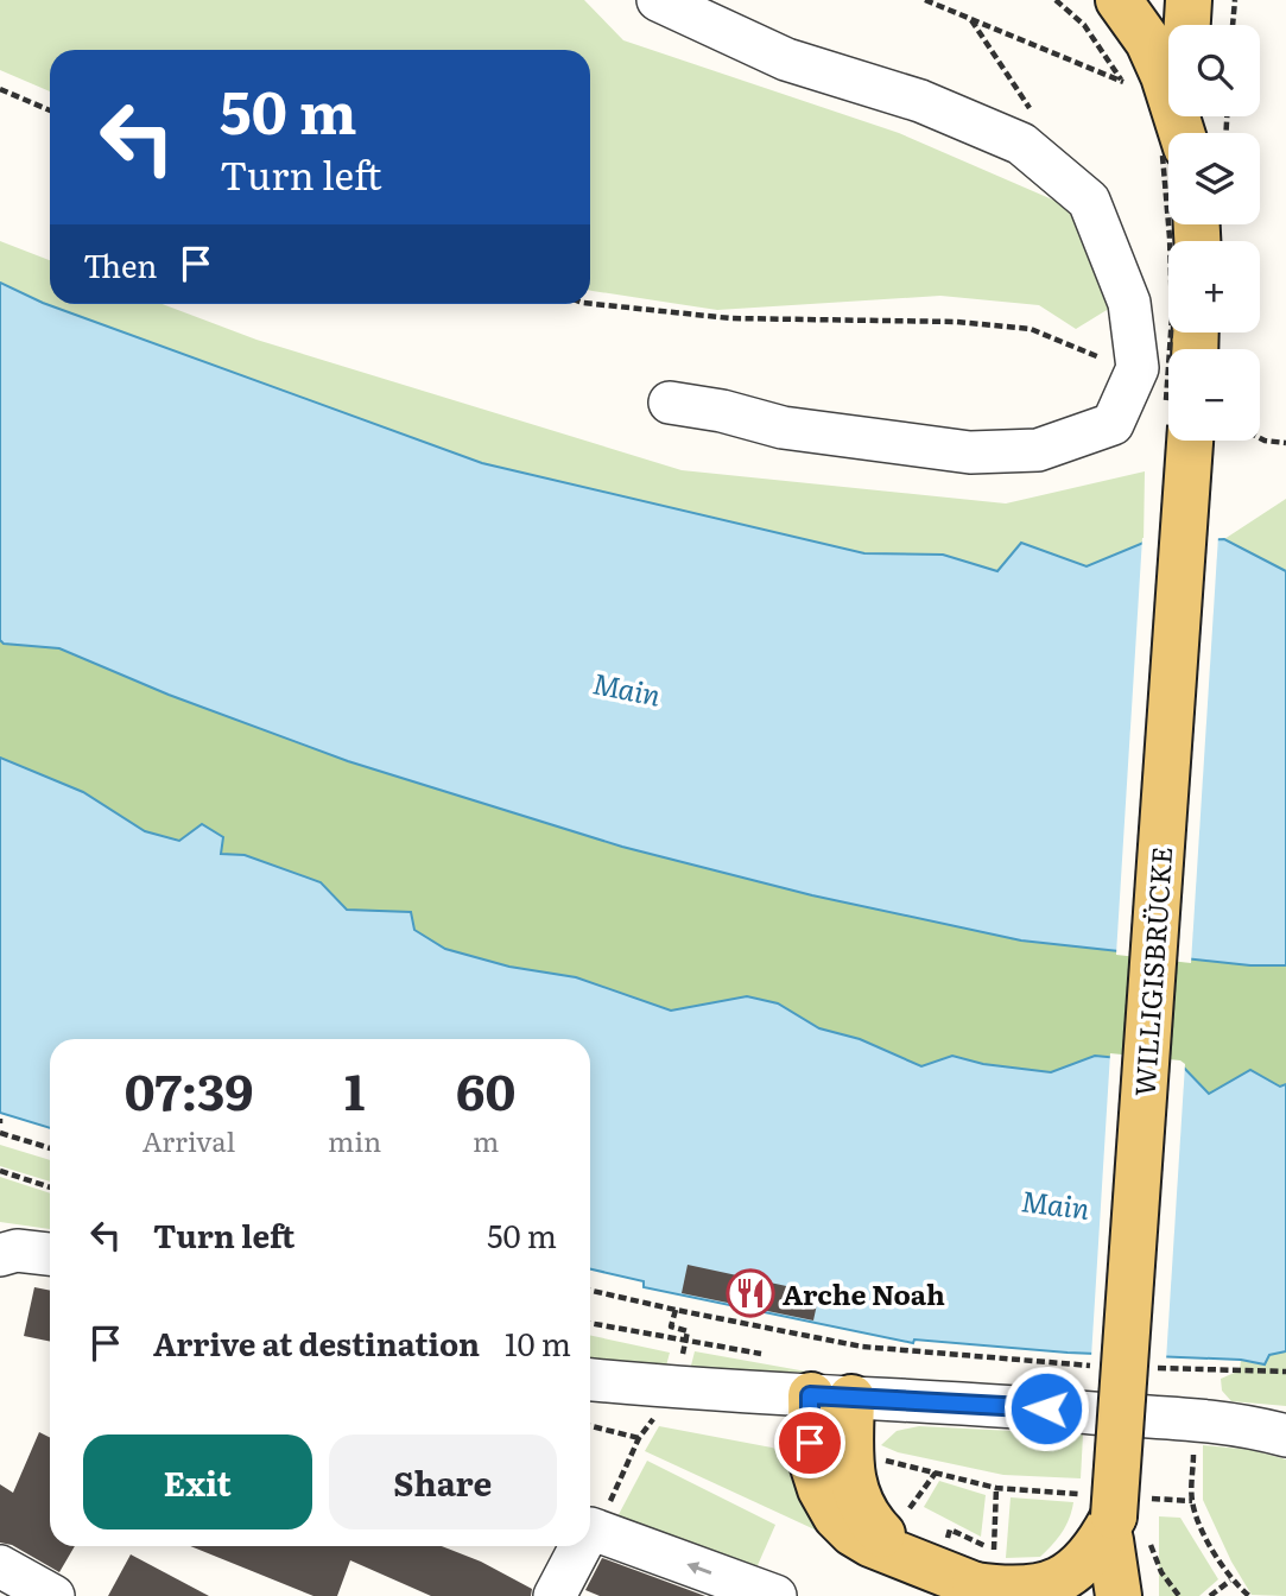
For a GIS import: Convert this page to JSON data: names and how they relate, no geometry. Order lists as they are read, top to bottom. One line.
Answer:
{"streets":{"main road":["WILLIGISBRÜCKE"]},"water":["Main"],"places":{"restaurant":["Arche Noah"]},"page":{"map_buttons":["+","−"],"turn":["50 m","Turn left"],"then":"Then","eta":["07:39","Arrival","1","min","60","m"],"list":[{"name":"Turn left","value":"50 m"},{"name":"Arrive at destination","value":"10 m"}],"buttons":["Exit","Share"]}}
